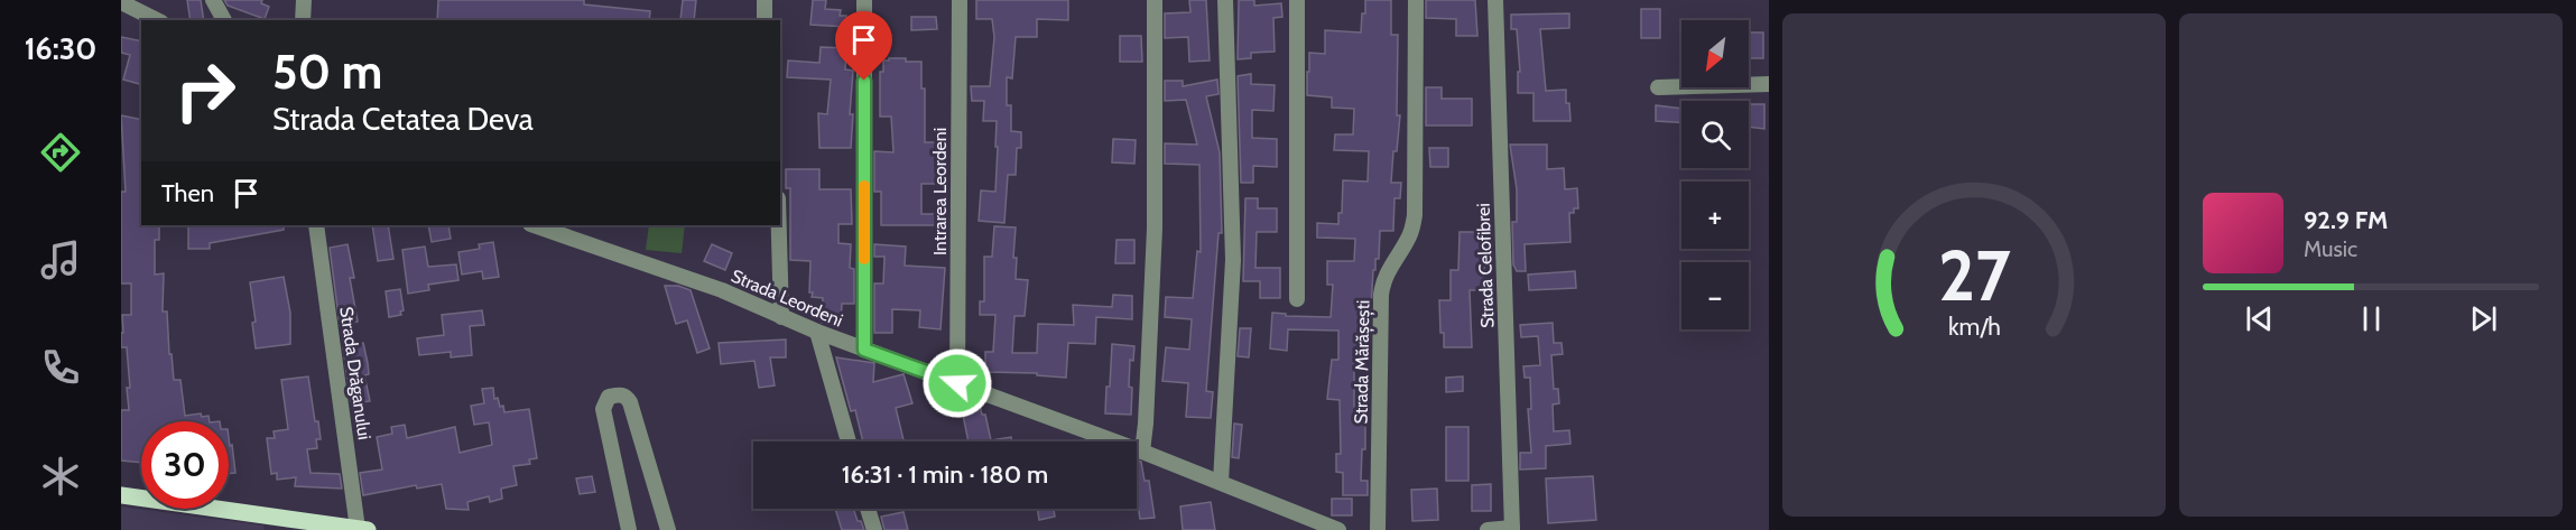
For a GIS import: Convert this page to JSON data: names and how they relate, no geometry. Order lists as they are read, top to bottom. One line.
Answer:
{"streets":{"street":["Intrarea Leordeni","Strada Celofibrei","Strada Leordeni","Strada Mărășești","Strada Drăganului"]},"crossings":[["Intrarea Leordeni","Strada Leordeni"]],"north":"bottom left","page":{"tabs":"16:30","map_buttons":["+","−"],"turn":["50 m","Strada Cetatea Deva"],"then":"Then","song":["92.9 FM","Music"],"limit":"30","trip":"16:31 · 1 min · 180 m","gauge":["27","km/h"]}}
